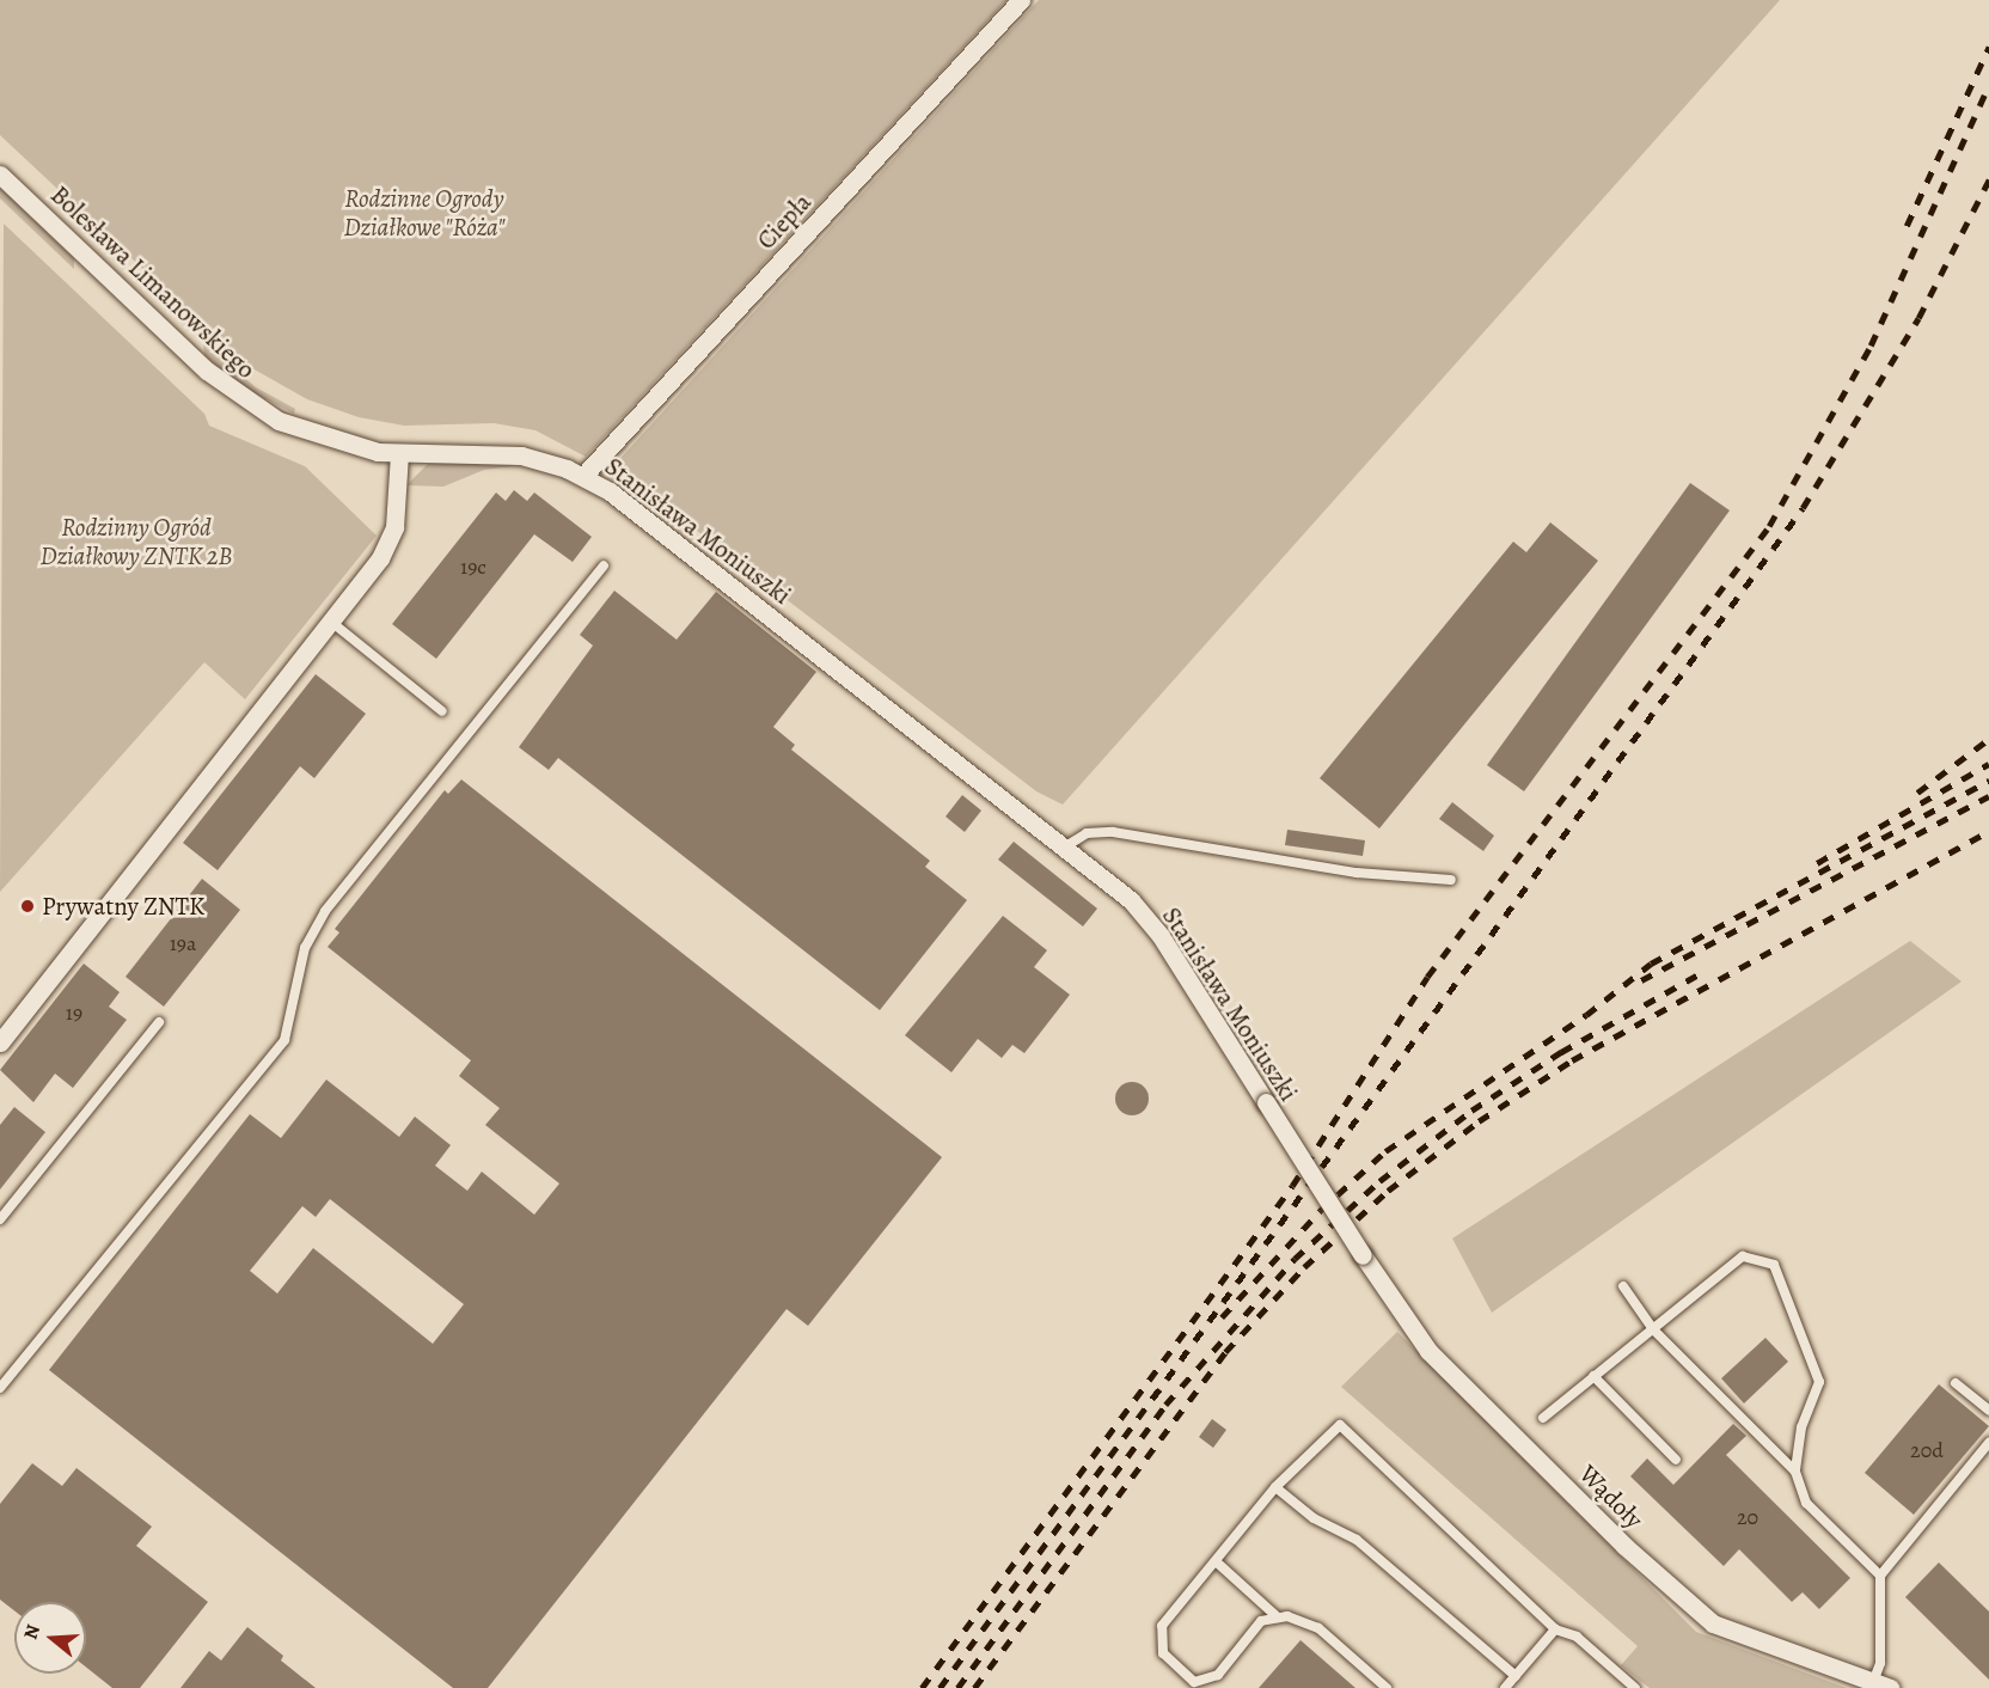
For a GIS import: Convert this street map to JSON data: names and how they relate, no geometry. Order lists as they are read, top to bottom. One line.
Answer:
{"streets":{"street":["Ciepła","Bolesława Limanowskiego","Stanisława Moniuszki","Wądoły"]},"crossings":[["Ciepła","Stanisława Moniuszki"],["Bolesława Limanowskiego","Stanisława Moniuszki"],["Stanisława Moniuszki","Wądoły"]],"parks":["Rodzinne Ogrody Działkowe \"Róża\"","Rodzinny Ogród Działkowy ZNTK 2B"],"places":["Prywatny ZNTK"],"house_numbers":["19c","19a","19","20d","20"],"north":"left"}
